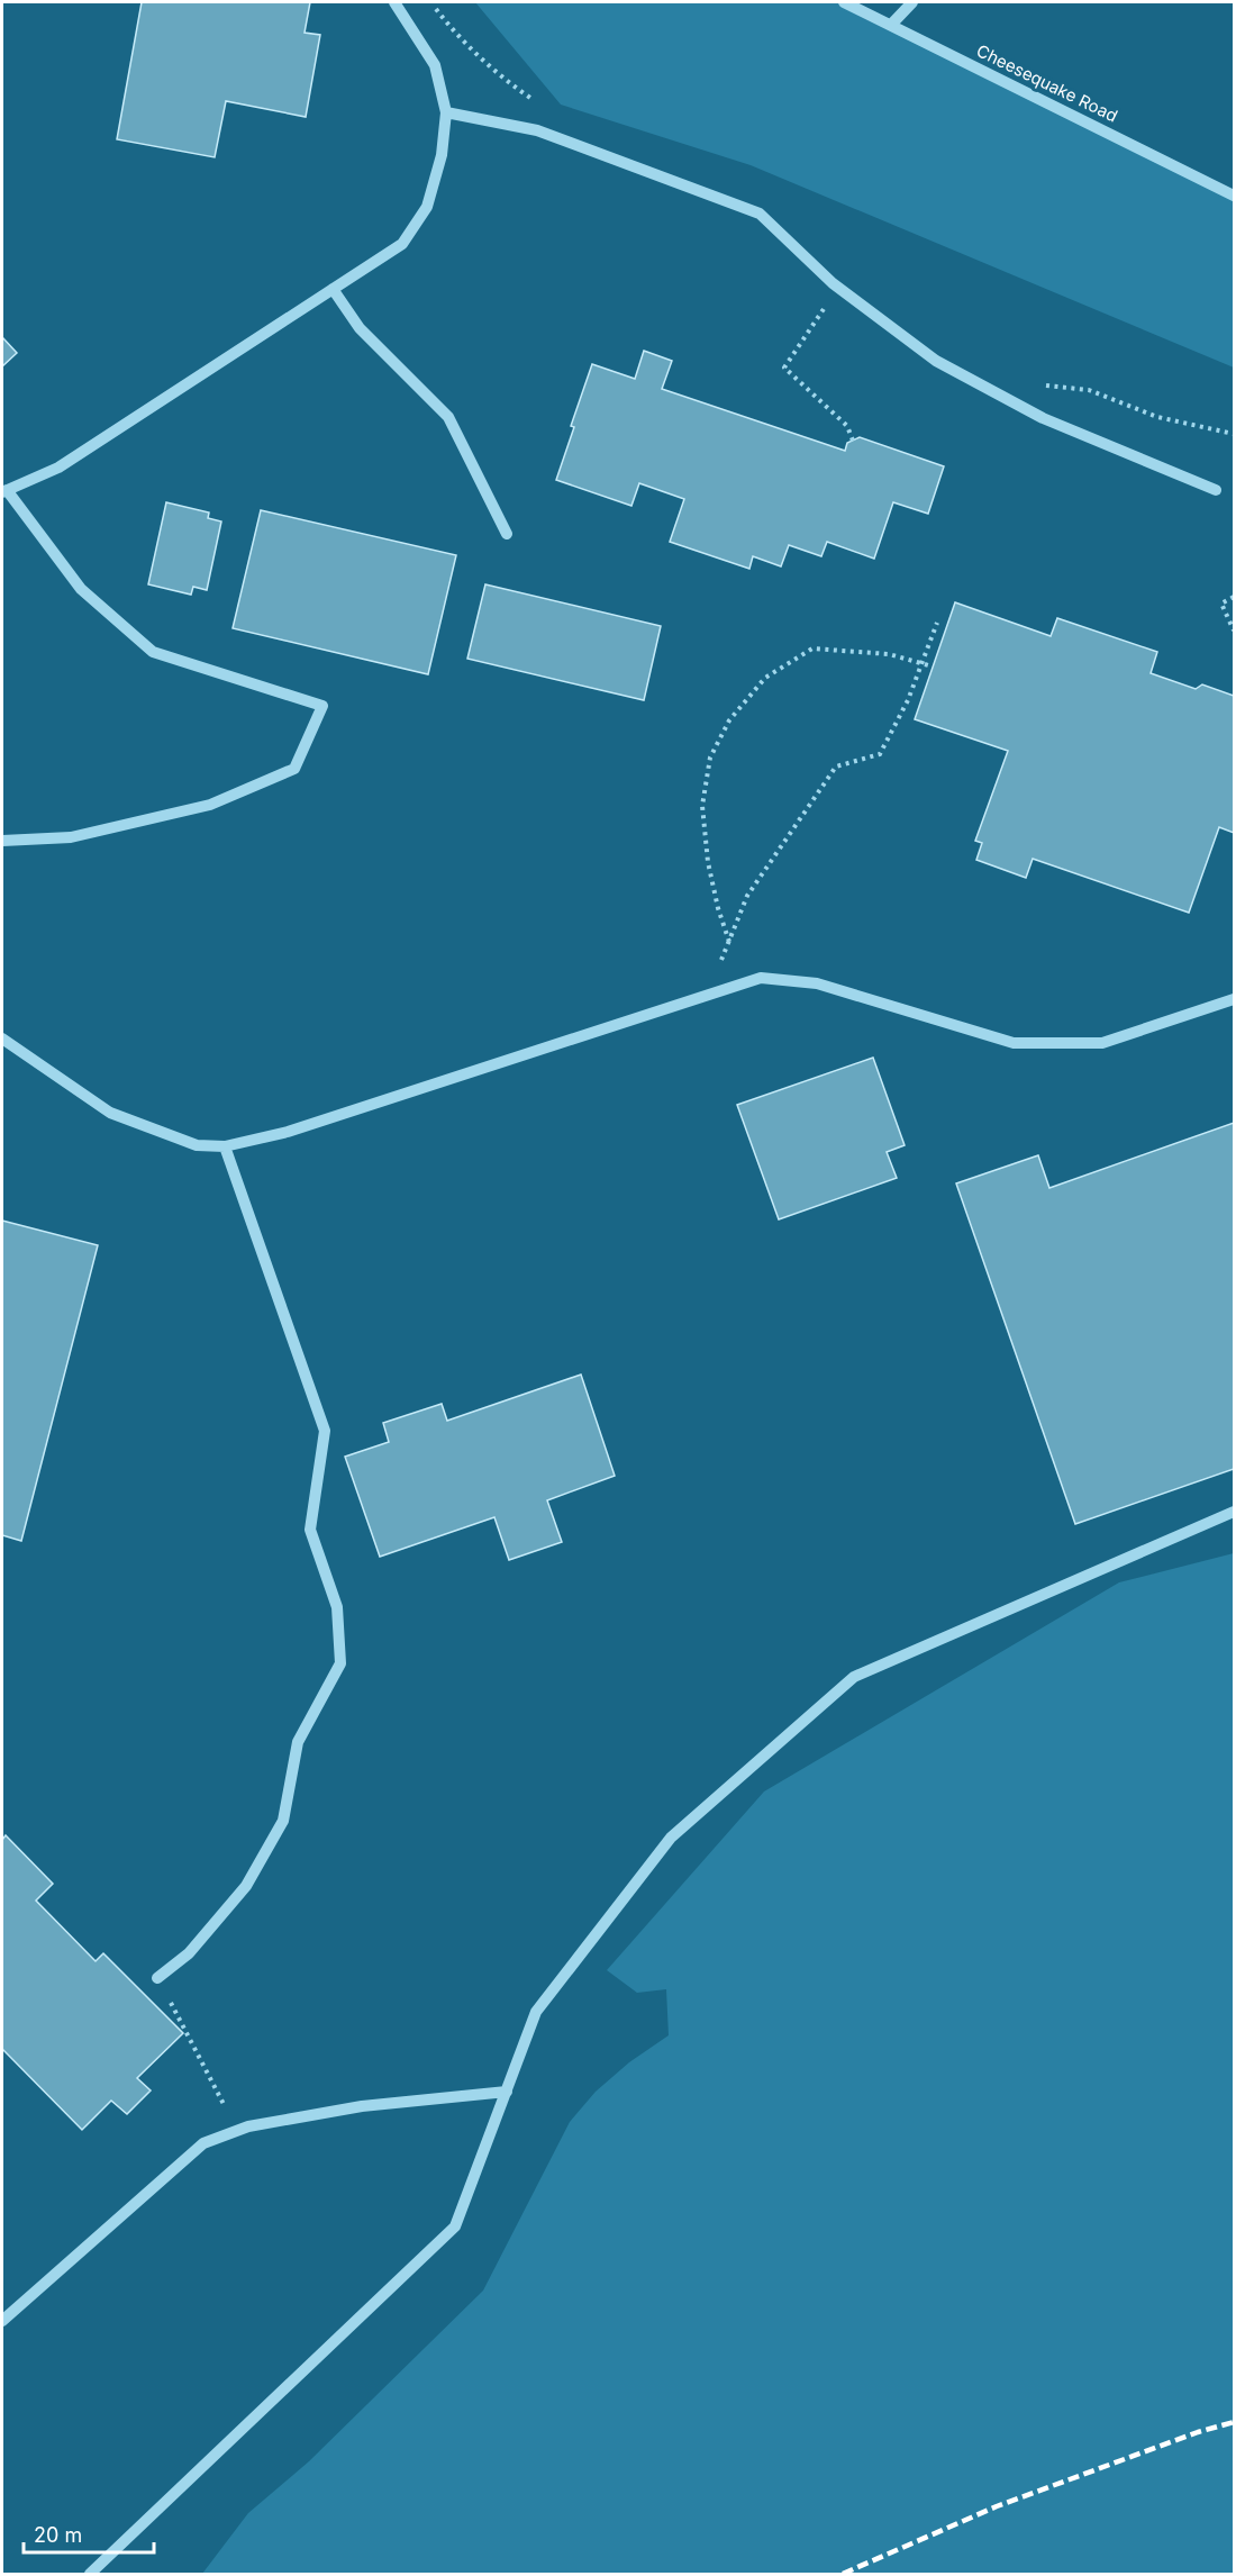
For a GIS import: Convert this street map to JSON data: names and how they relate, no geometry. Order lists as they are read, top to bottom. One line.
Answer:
{"streets":{"street":["Cheesequake Road"]},"scale_bar":"20 m"}
